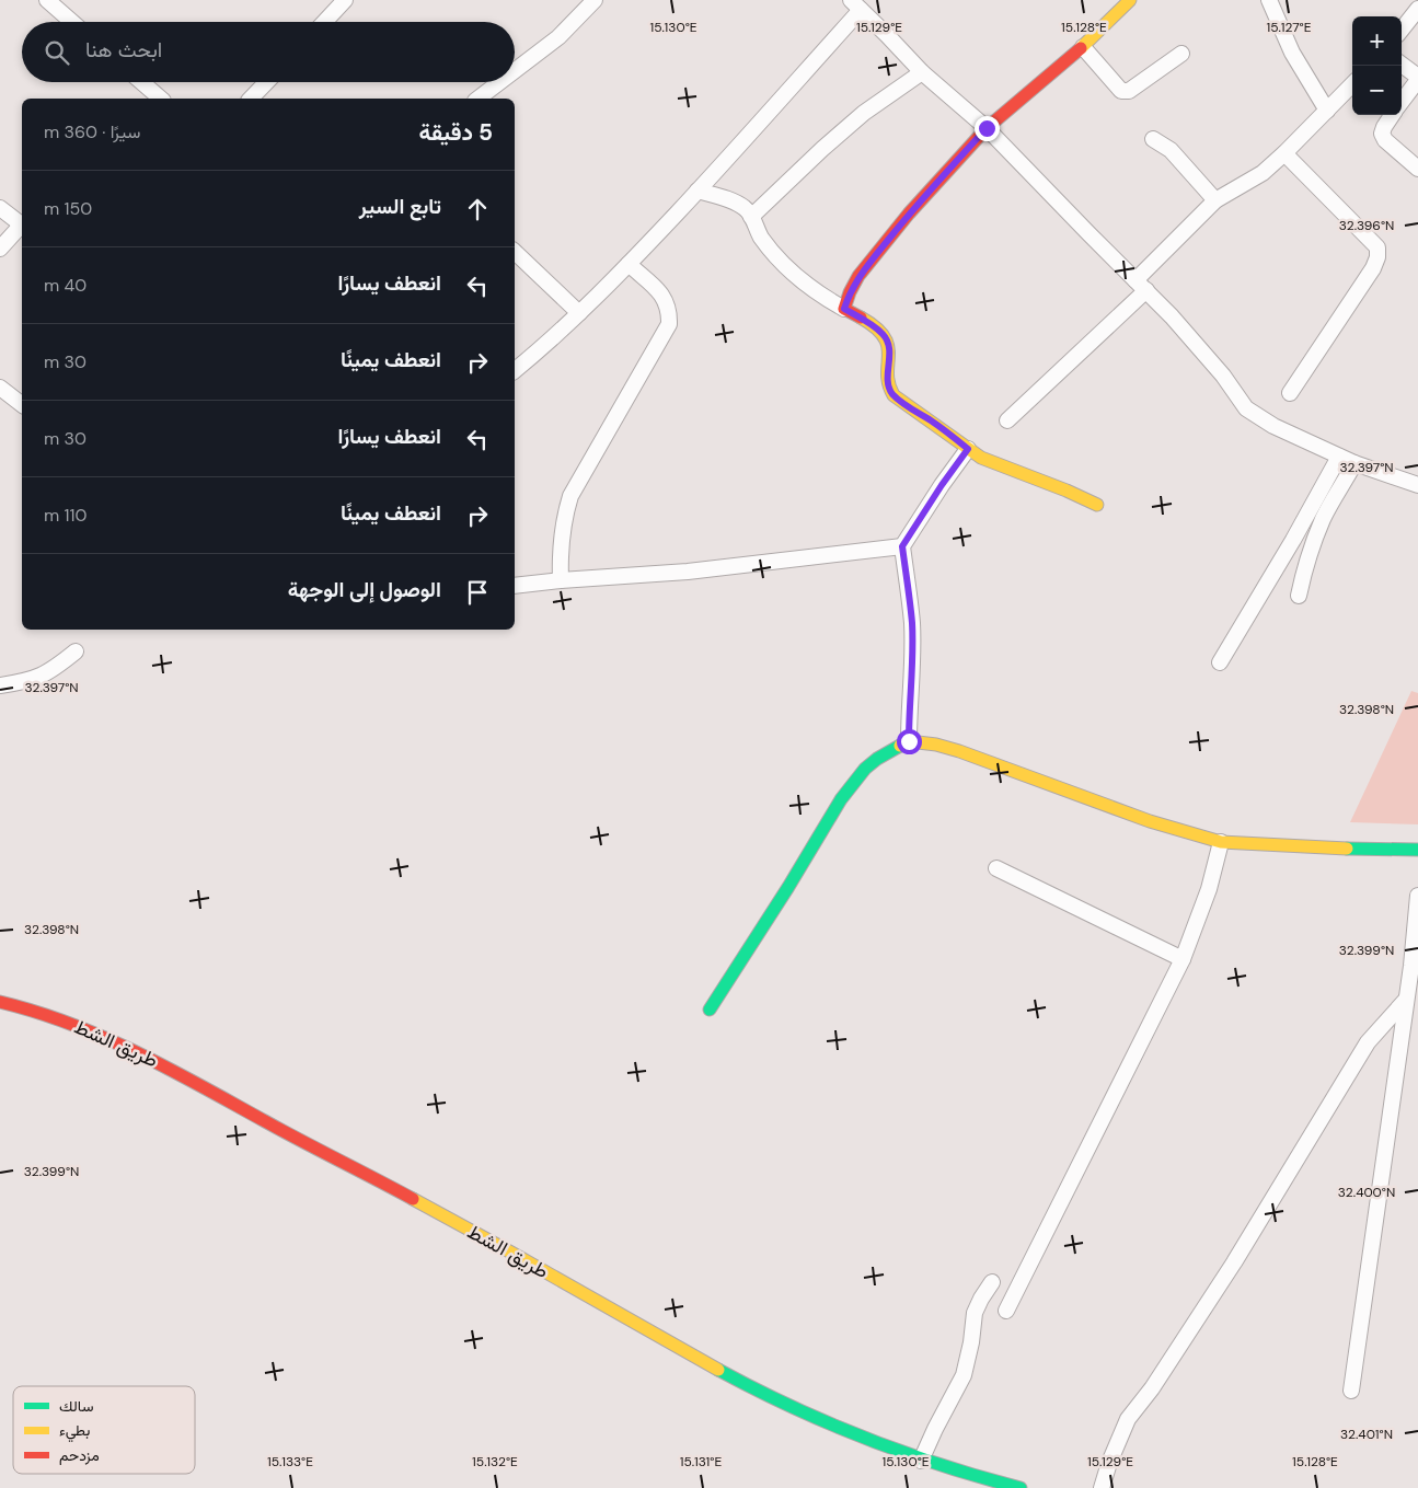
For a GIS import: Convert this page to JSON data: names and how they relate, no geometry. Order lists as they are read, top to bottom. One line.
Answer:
{"streets":{"street":["طريق الشط"]},"legend":["سالك","بطيء","مزدحم"],"page":{"map_buttons":["+","−"],"search":"ابحث هنا","heading":["5 دقيقة","سيرًا · 360 m"],"list":[["تابع السير","150 m"],["انعطف يسارًا","40 m"],["انعطف يمينًا","30 m"],["انعطف يسارًا","30 m"],["انعطف يمينًا","110 m"],"الوصول إلى الوجهة"]},"coordinates":["15.130°E","15.129°E","15.128°E","15.127°E","32.396°N","32.397°N","32.398°N","32.399°N","32.400°N","32.401°N","15.133°E","15.132°E","15.131°E"]}
